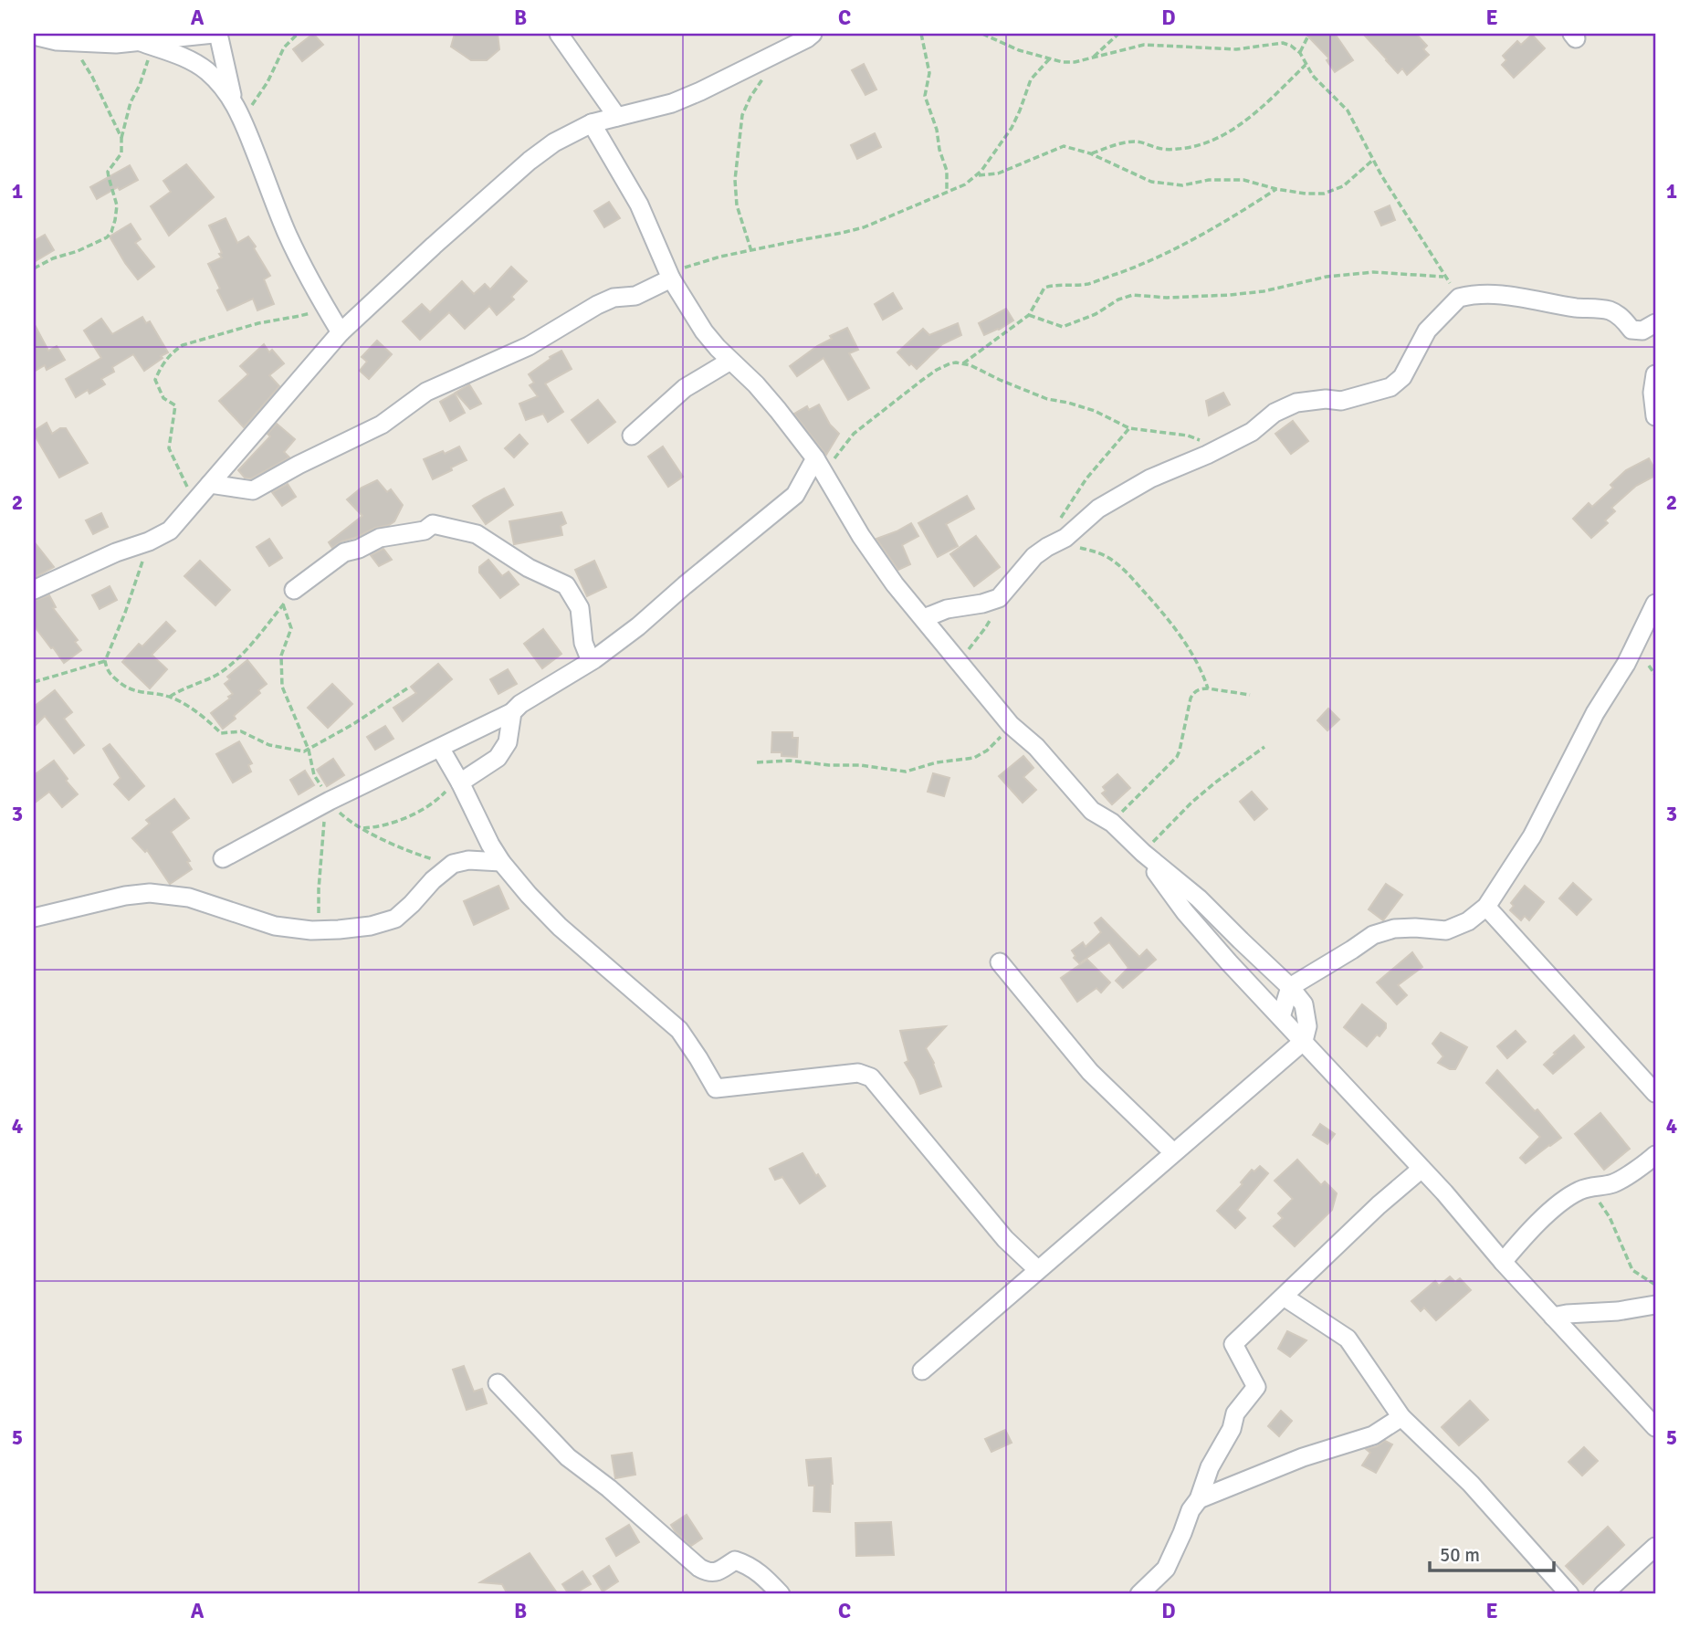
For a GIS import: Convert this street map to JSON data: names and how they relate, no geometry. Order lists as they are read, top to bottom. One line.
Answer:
{"scale_bar":"50 m","grid":{"columns":["A","B","C","D","E"],"rows":["1","2","3","4","5"]}}
